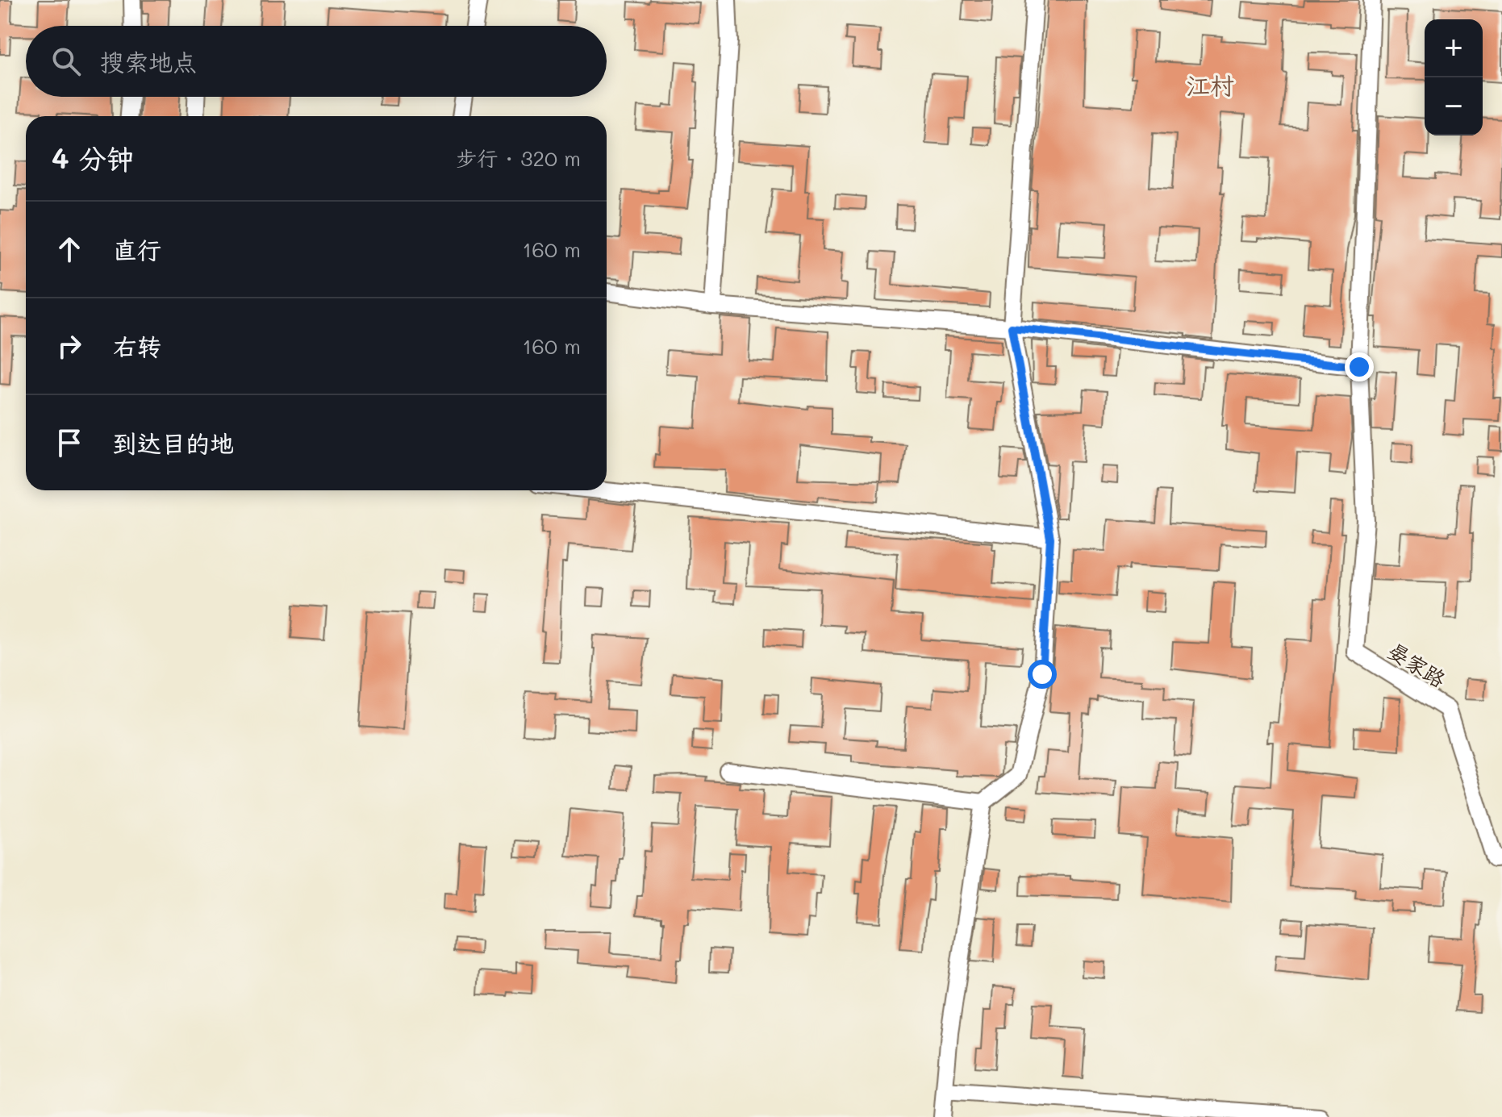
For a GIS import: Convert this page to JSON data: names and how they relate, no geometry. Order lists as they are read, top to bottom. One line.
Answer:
{"streets":{"street":["晏家路"]},"districts":["江村"],"page":{"map_buttons":["+","−"],"search":"搜索地点","heading":["4 分钟","步行 · 320 m"],"list":[["直行","160 m"],["右转","160 m"],"到达目的地"]}}
